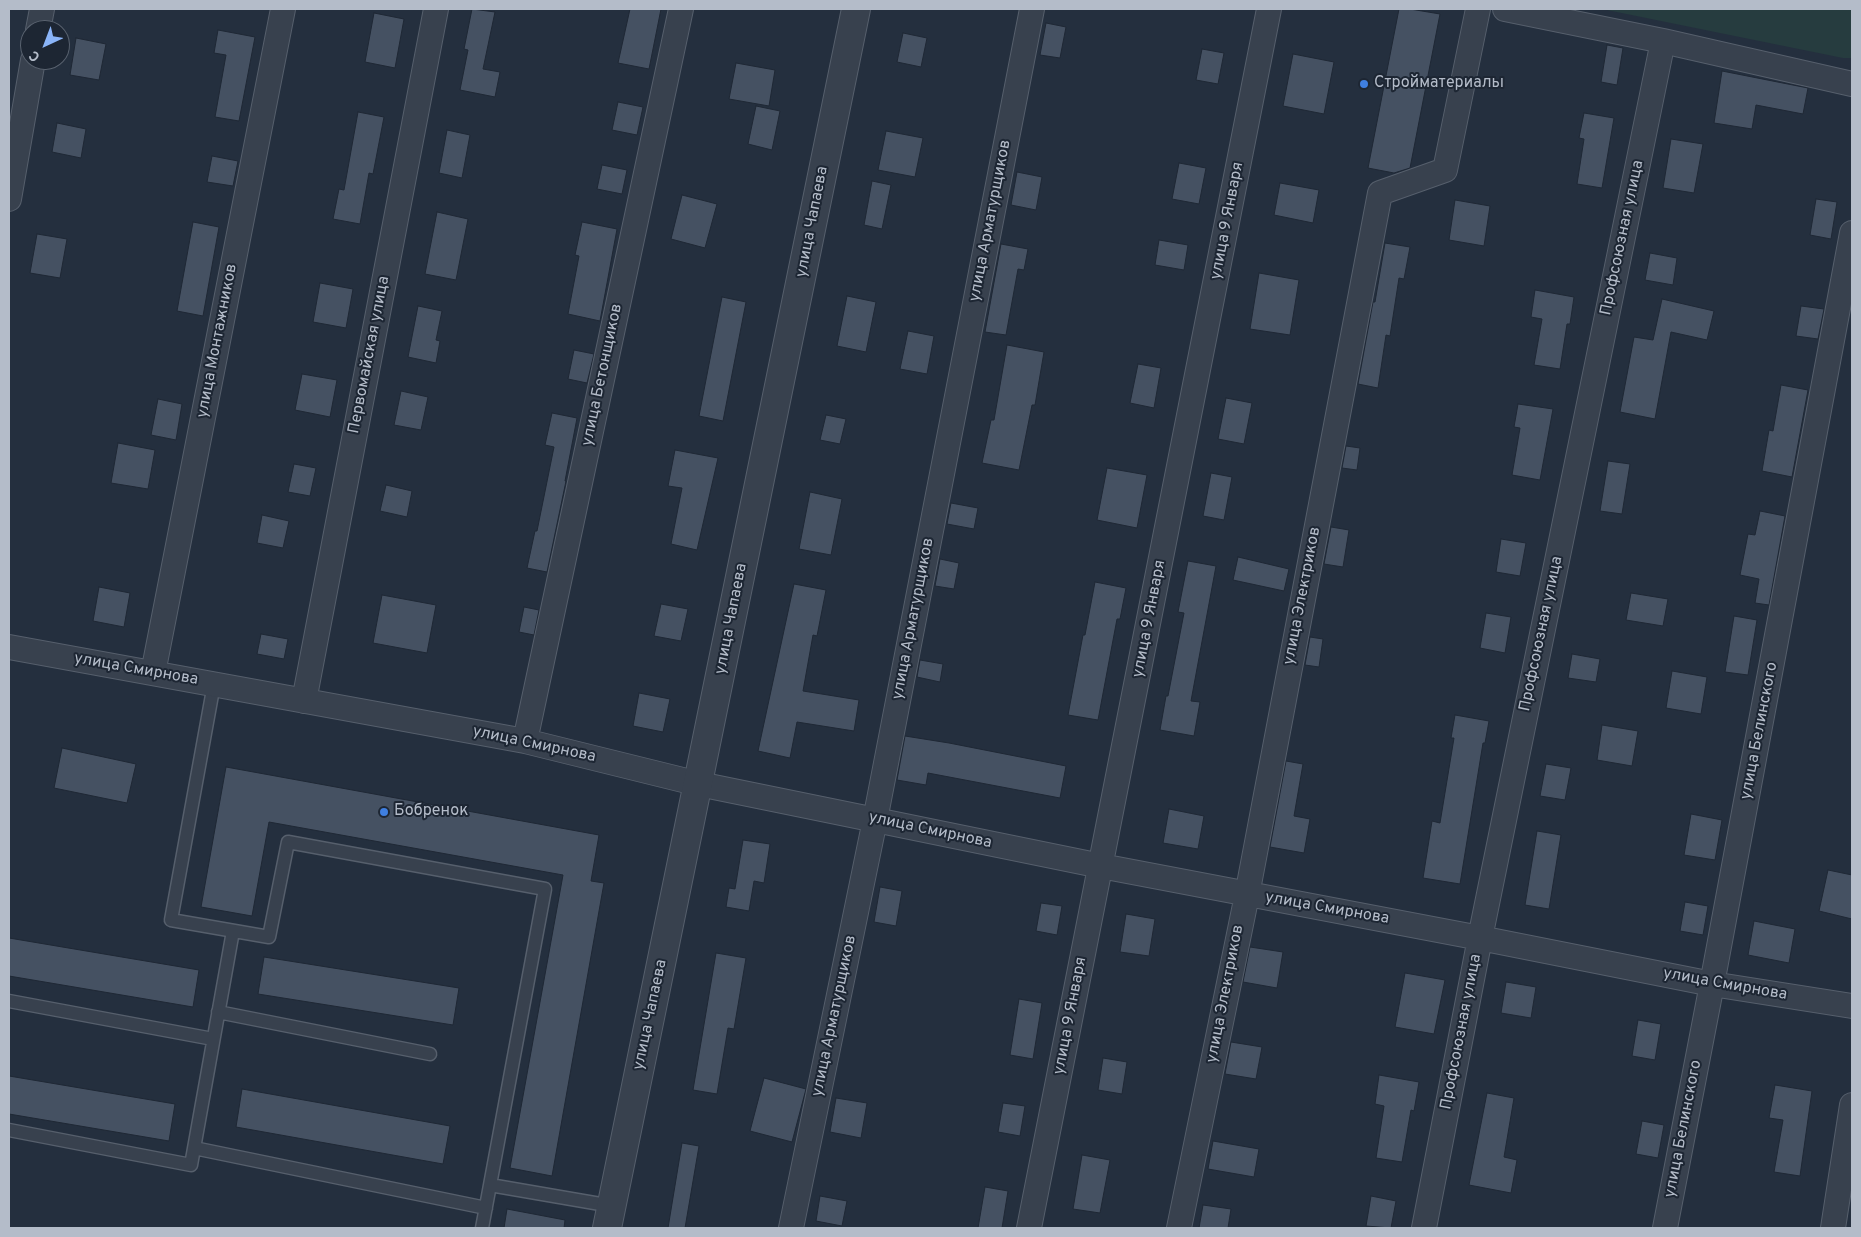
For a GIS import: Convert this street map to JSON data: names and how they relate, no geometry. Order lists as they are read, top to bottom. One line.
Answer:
{"streets":{"street":["улица Арматурщиков","улица 9 Января","улица Чапаева","Профсоюзная улица","улица Монтажников","Первомайская улица","улица Бетонщиков","улица Электриков","улица Смирнова","улица Белинского"]},"crossings":[["улица Арматурщиков","улица Смирнова"],["улица 9 Января","улица Смирнова"],["улица Чапаева","улица Смирнова"],["Профсоюзная улица","улица Смирнова"],["улица Монтажников","улица Смирнова"],["Первомайская улица","улица Смирнова"],["улица Бетонщиков","улица Смирнова"],["улица Электриков","улица Смирнова"],["улица Смирнова","улица Белинского"]],"places":["Стройматериалы","Бобренок"],"north":"bottom left"}
